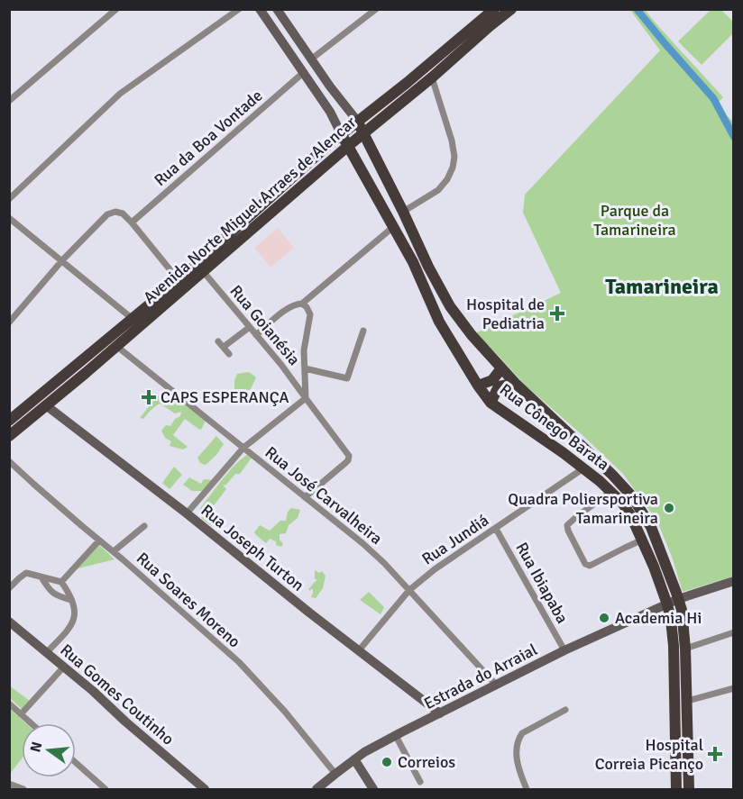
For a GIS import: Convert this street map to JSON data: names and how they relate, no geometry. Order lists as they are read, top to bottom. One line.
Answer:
{"streets":{"main road":["Avenida Norte Miguel Arraes de Alencar","Rua Cônego Barata"],"street":["Rua da Boa Vontade","Rua Goianésia","Rua José Carvalheira","Rua Jundiá","Rua Joseph Turton","Rua Ibiapaba","Rua Soares Moreno","Estrada do Arraial","Rua Gomes Coutinho"]},"crossings":[["Avenida Norte Miguel Arraes de Alencar","Rua Goianésia"],["Avenida Norte Miguel Arraes de Alencar","Rua Cônego Barata"],["Avenida Norte Miguel Arraes de Alencar","Rua José Carvalheira"],["Avenida Norte Miguel Arraes de Alencar","Rua Joseph Turton"],["Rua Goianésia","Rua José Carvalheira"],["Rua Cônego Barata","Rua Jundiá"],["Rua Cônego Barata","Estrada do Arraial"],["Rua José Carvalheira","Rua Jundiá"],["Rua José Carvalheira","Estrada do Arraial"],["Rua Jundiá","Rua Joseph Turton"],["Rua Jundiá","Rua Ibiapaba"],["Rua Joseph Turton","Estrada do Arraial"],["Rua Ibiapaba","Estrada do Arraial"],["Rua Soares Moreno","Estrada do Arraial"]],"districts":["Tamarineira"],"parks":["Parque da Tamarineira"],"places":{"health":["Hospital de Pediatria","CAPS ESPERANÇA","Hospital Correia Picanço"],"other":["Quadra Poliersportiva Tamarineira","Academia Hi","Correios"]},"north":"left"}
